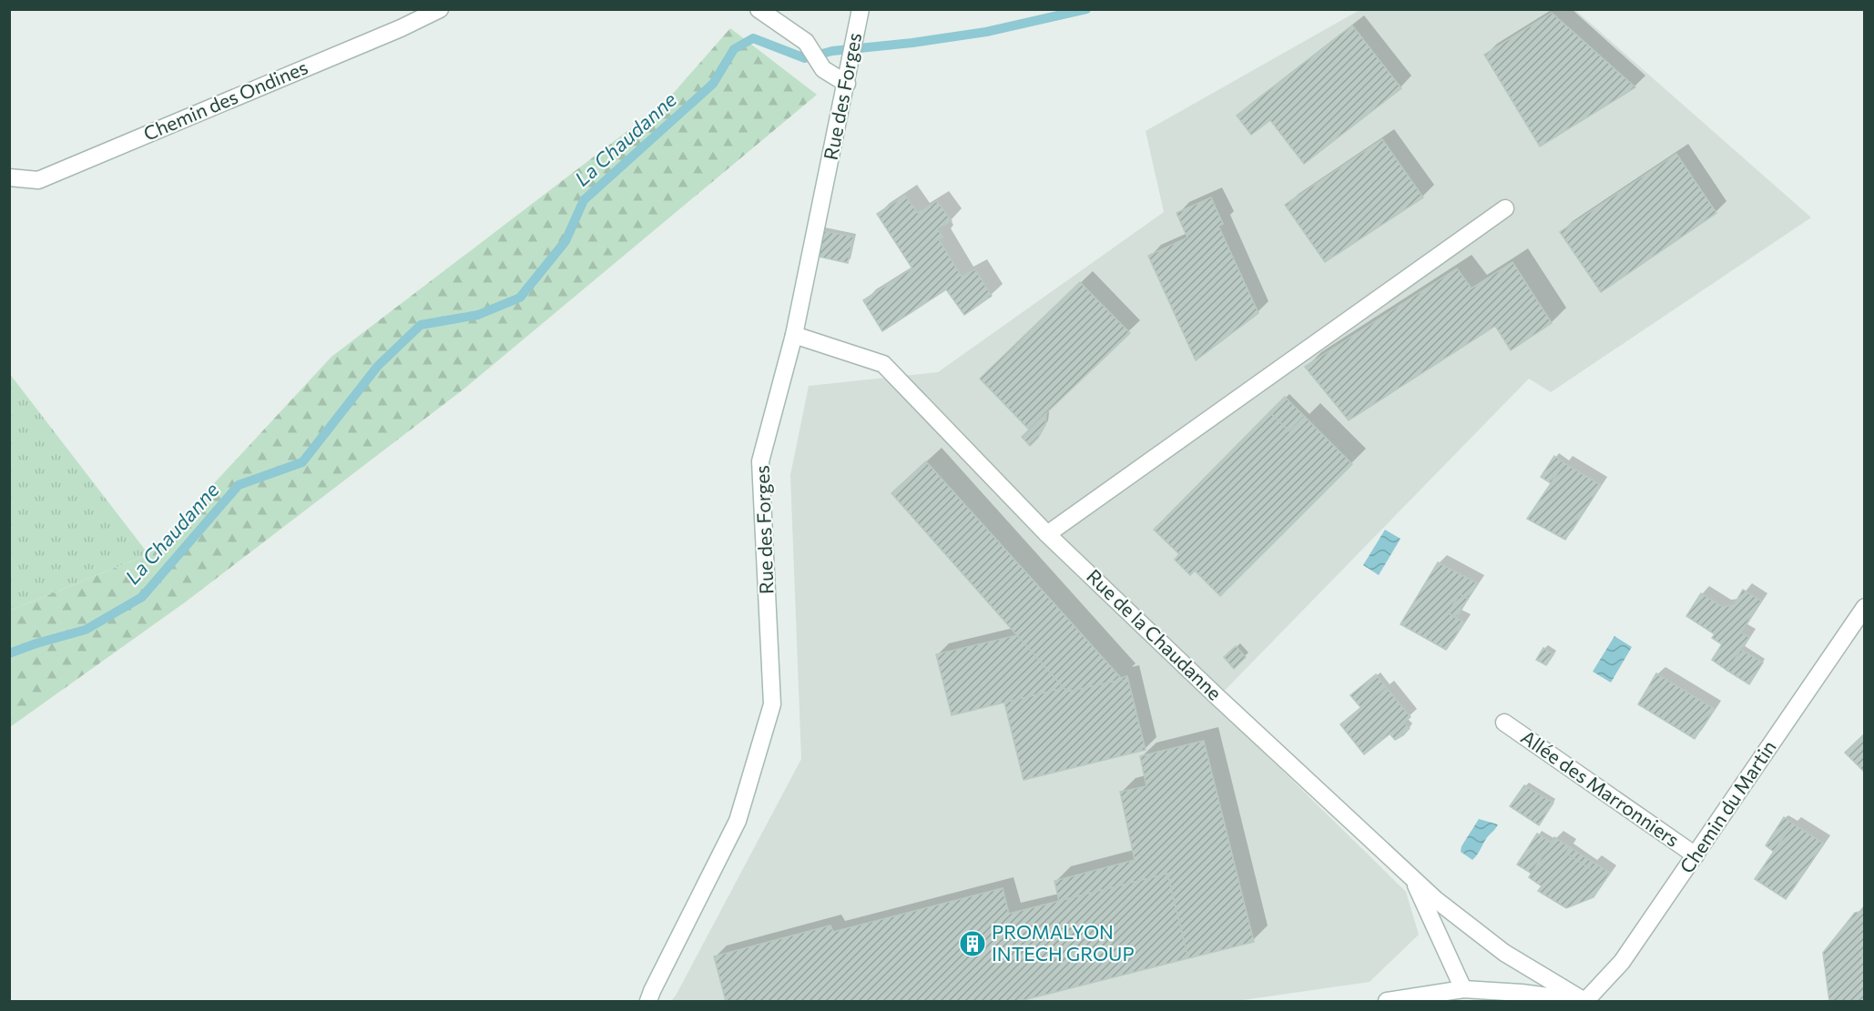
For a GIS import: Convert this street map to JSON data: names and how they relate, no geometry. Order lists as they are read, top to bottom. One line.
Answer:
{"streets":{"street":["Rue des Forges","Chemin des Ondines","Rue de la Chaudanne","Allée des Marronniers","Chemin du Martin"]},"crossings":[["Rue des Forges","Rue de la Chaudanne"],["Allée des Marronniers","Chemin du Martin"]],"water":["La Chaudanne"],"places":{"building":["PROMALYON INTECH GROUP"]}}
